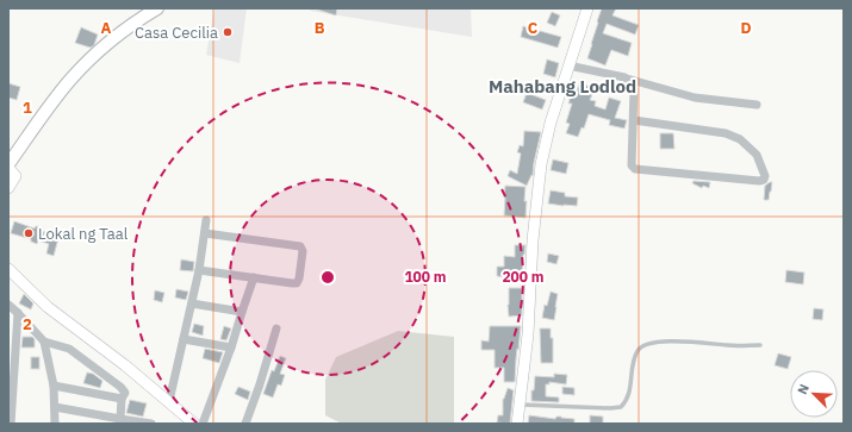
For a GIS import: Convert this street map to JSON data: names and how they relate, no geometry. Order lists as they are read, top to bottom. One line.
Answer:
{"districts":["Mahabang Lodlod"],"places":["Casa Cecilia","Lokal ng Taal"],"north":"top left","grid":{"columns":["A","B","C","D"],"rows":["1","2"]},"rings":["100 m","200 m"]}
